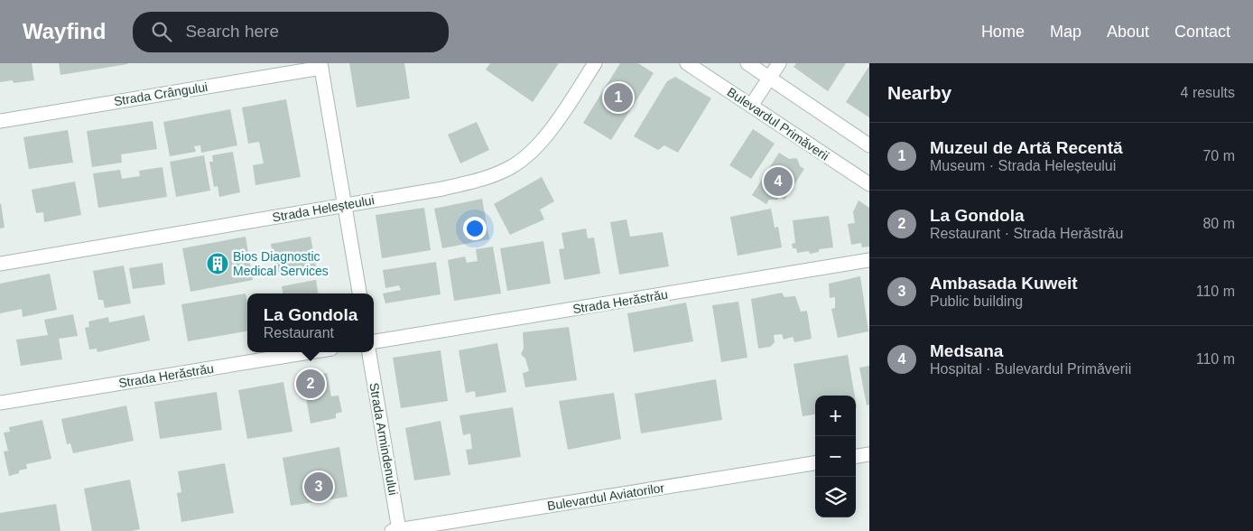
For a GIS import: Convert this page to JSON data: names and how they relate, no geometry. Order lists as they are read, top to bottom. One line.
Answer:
{"streets":{"street":["Strada Crângului","Bulevardul Primăverii","Strada Heleșteului","Strada Herăstrău","Strada Armindenului","Bulevardul Aviatorilor"]},"crossings":[["Strada Armindenului","Bulevardul Aviatorilor"]],"places":{"building":["Bios Diagnostic Medical Services"]},"page":{"header":"Wayfind","search":"Search here","nav":["Home","Map","About","Contact"],"heading":["Nearby","4 results"],"pins":["1","4","2","3"],"list":[{"mark":"1","name":"Muzeul de Artă Recentă","note":"Museum · Strada Heleșteului","value":"70 m"},{"mark":"2","name":"La Gondola","note":"Restaurant · Strada Herăstrău","value":"80 m"},{"mark":"3","name":"Ambasada Kuweit","note":"Public building","value":"110 m"},{"mark":"4","name":"Medsana","note":"Hospital · Bulevardul Primăverii","value":"110 m"}],"popup":["La Gondola","Restaurant"],"map_buttons":["+","−"]}}
